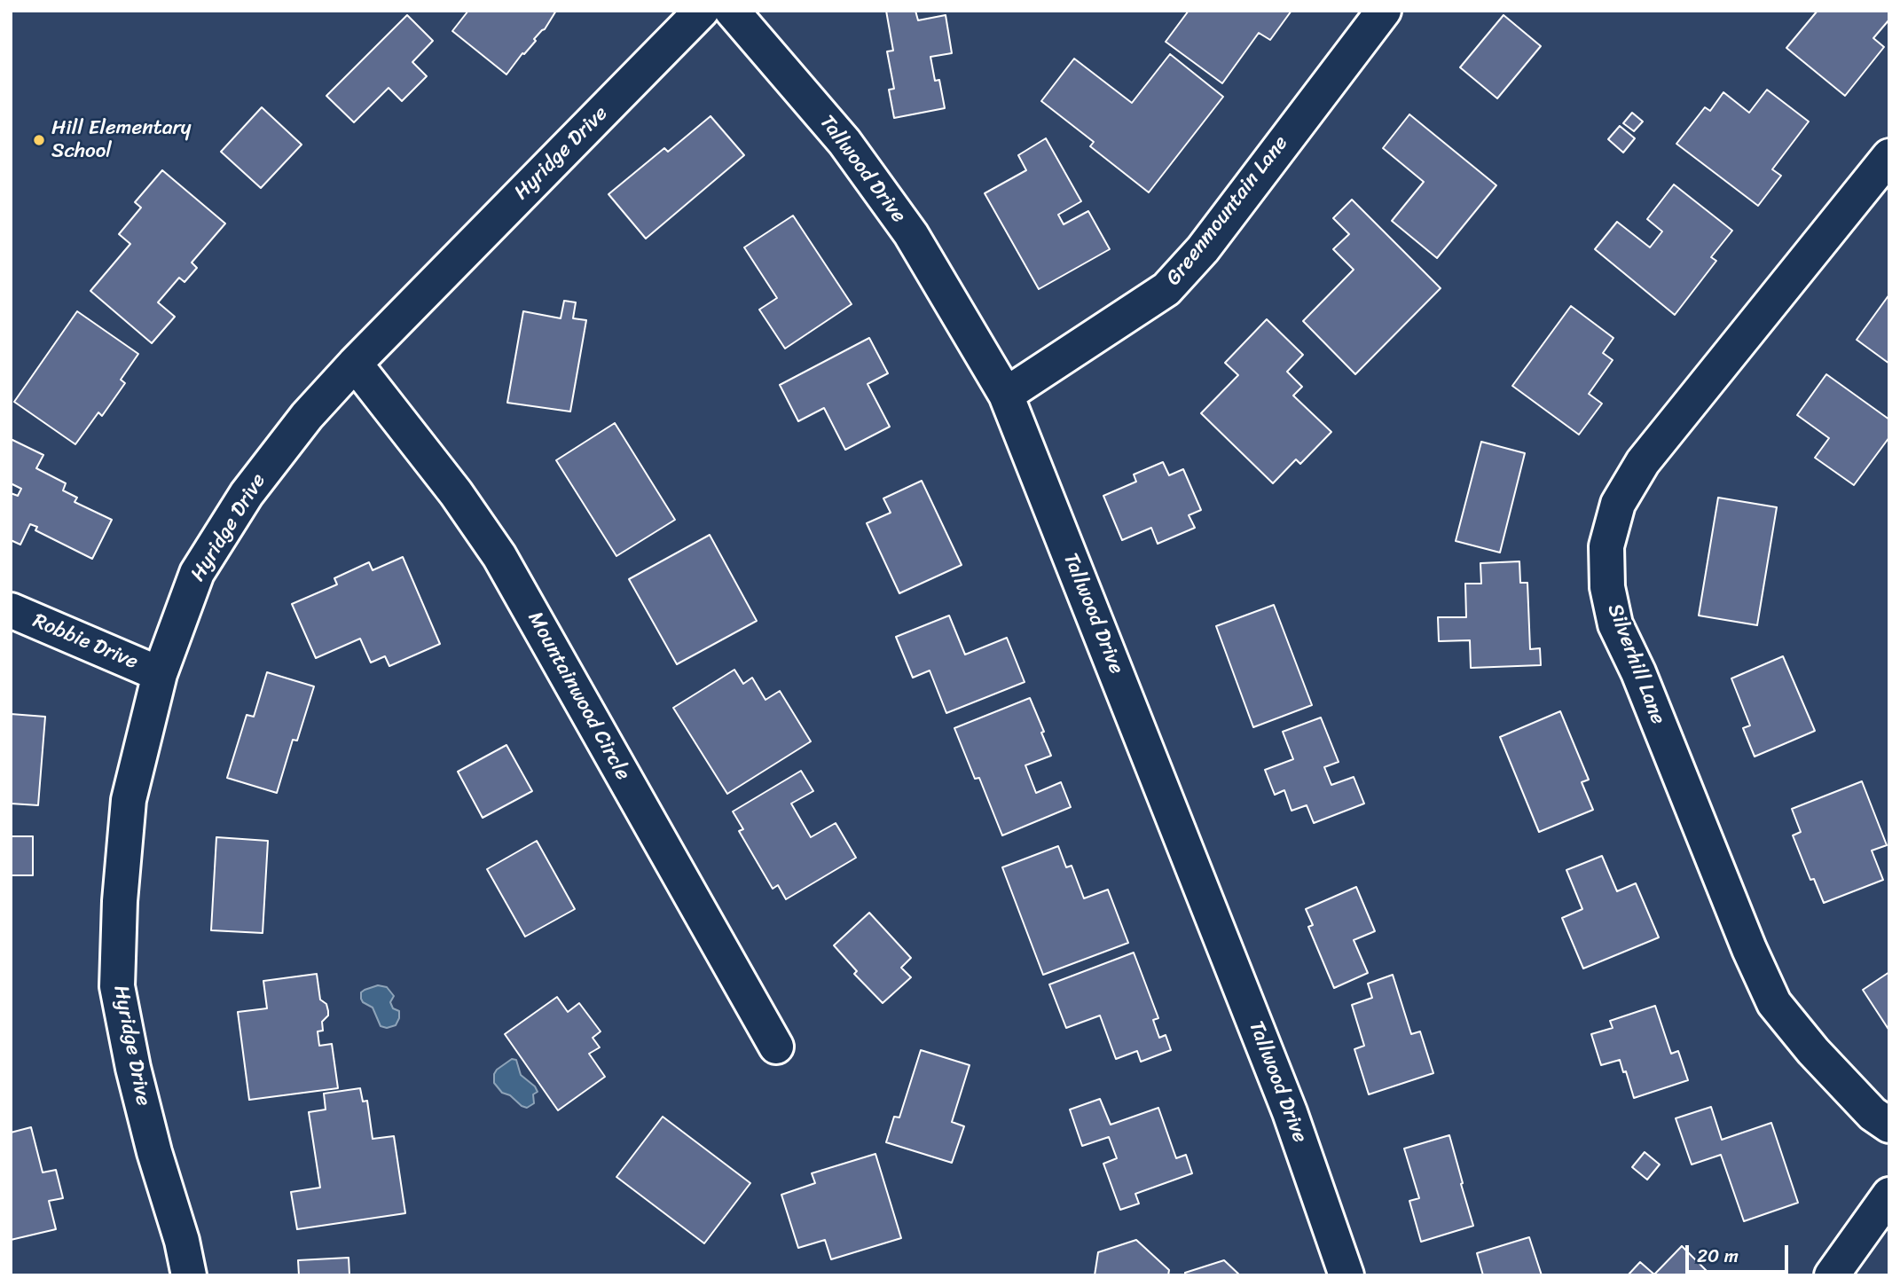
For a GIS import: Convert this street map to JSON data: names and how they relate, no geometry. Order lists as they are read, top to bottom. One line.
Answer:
{"streets":{"street":["Hyridge Drive","Tallwood Drive","Greenmountain Lane","Robbie Drive","Silverhill Lane","Mountainwood Circle"]},"crossings":[["Hyridge Drive","Robbie Drive"],["Hyridge Drive","Mountainwood Circle"],["Tallwood Drive","Greenmountain Lane"]],"places":["Hill Elementary School"],"scale_bar":"20 m"}
